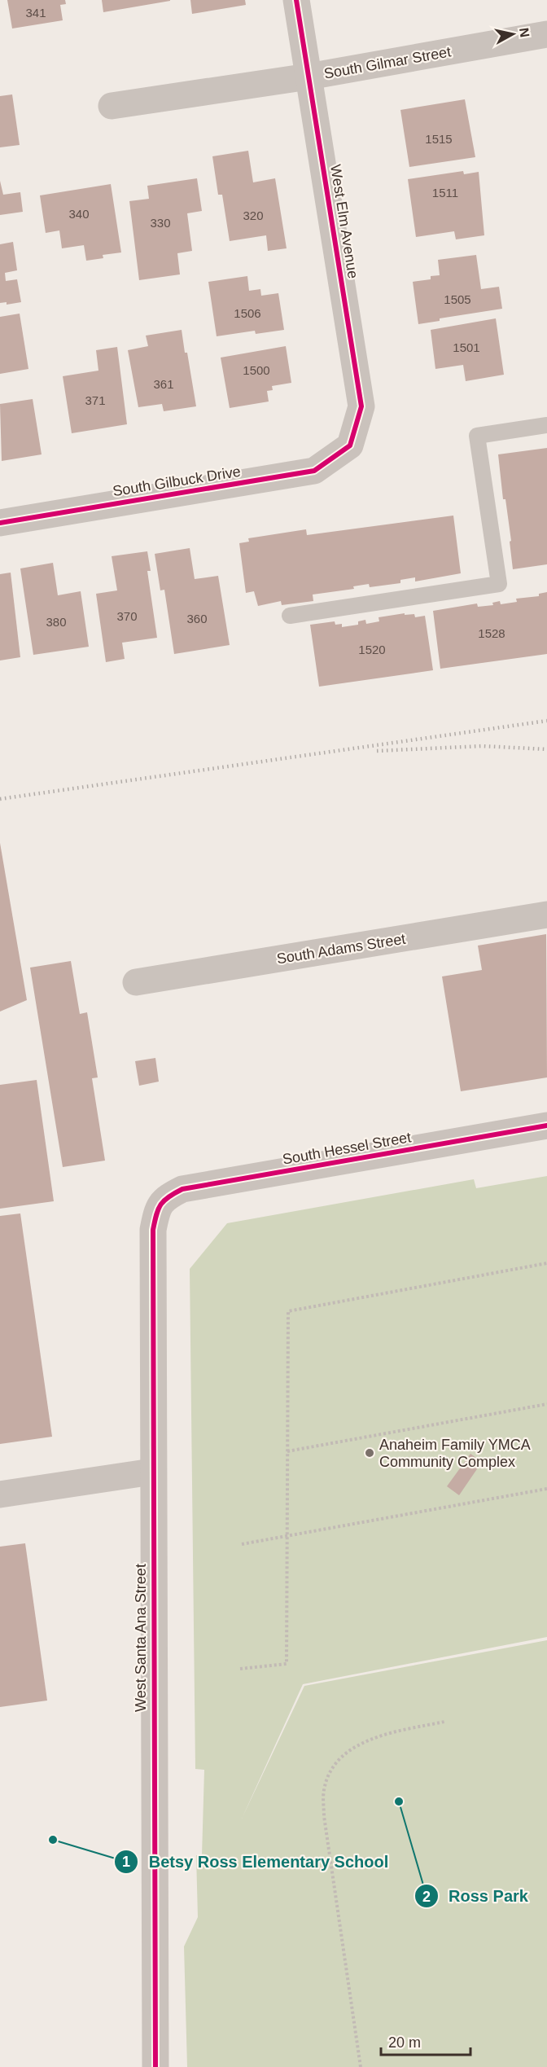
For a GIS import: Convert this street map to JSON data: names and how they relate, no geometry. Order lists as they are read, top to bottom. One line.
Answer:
{"streets":{"street":["South Gilmar Street","West Elm Avenue","South Gilbuck Drive","South Adams Street","South Hessel Street","West Santa Ana Street"]},"crossings":[["South Gilmar Street","West Elm Avenue"],["West Elm Avenue","South Gilbuck Drive"],["South Hessel Street","West Santa Ana Street"]],"places":["Anaheim Family YMCA Community Complex","Ross Park","Betsy Ross Elementary School"],"house_numbers":["341","1515","1511","340","320","330","1505","1506","1501","1500","361","371","370","360","380","1528","1520"],"scale_bar":"20 m","north":"right"}
